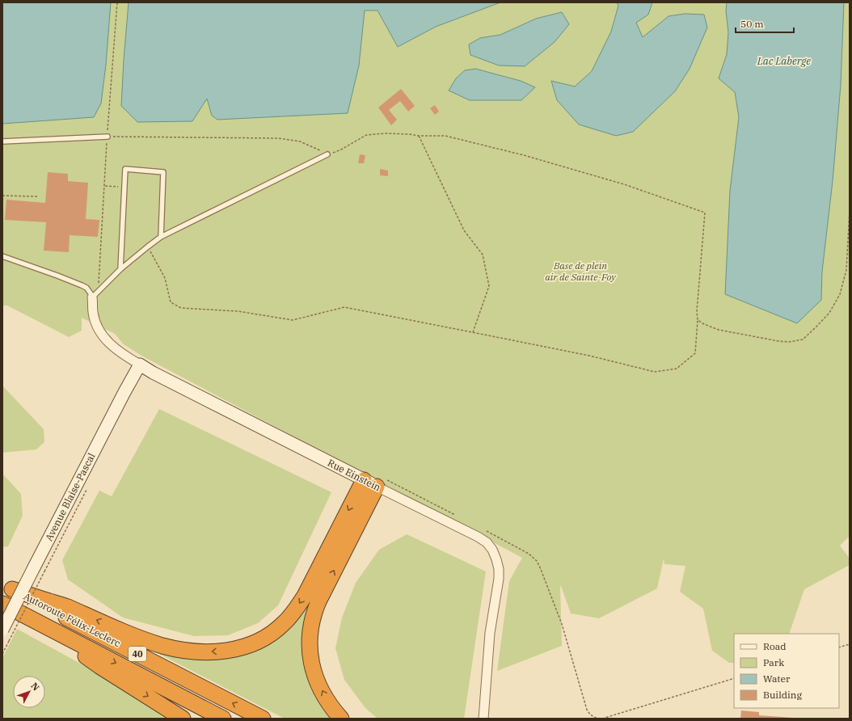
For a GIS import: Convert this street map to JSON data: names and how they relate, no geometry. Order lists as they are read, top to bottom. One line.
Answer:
{"streets":{"highway":["Autoroute Félix-Leclerc","40"],"street":["Rue Einstein","Avenue Blaise-Pascal"]},"crossings":[["Rue Einstein","Avenue Blaise-Pascal"]],"water":["Lac Laberge"],"parks":["Base de plein air de Sainte-Foy"],"legend":["Road","Park","Water","Building"],"scale_bar":"50 m","north":"top right"}
